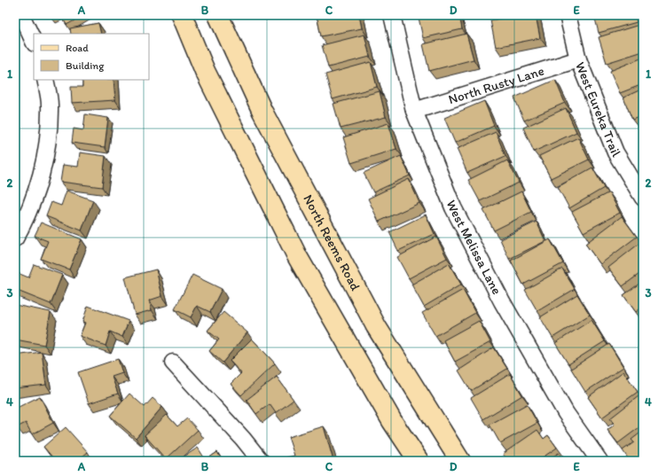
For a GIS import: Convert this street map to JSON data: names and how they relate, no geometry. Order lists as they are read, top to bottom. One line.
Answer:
{"streets":{"main road":["North Reems Road"],"street":["North Rusty Lane","West Eureka Trail","West Melissa Lane"]},"crossings":[["North Rusty Lane","West Eureka Trail"],["North Rusty Lane","West Melissa Lane"]],"legend":["Road","Building"],"grid":{"columns":["A","B","C","D","E"],"rows":["1","2","3","4"]}}
